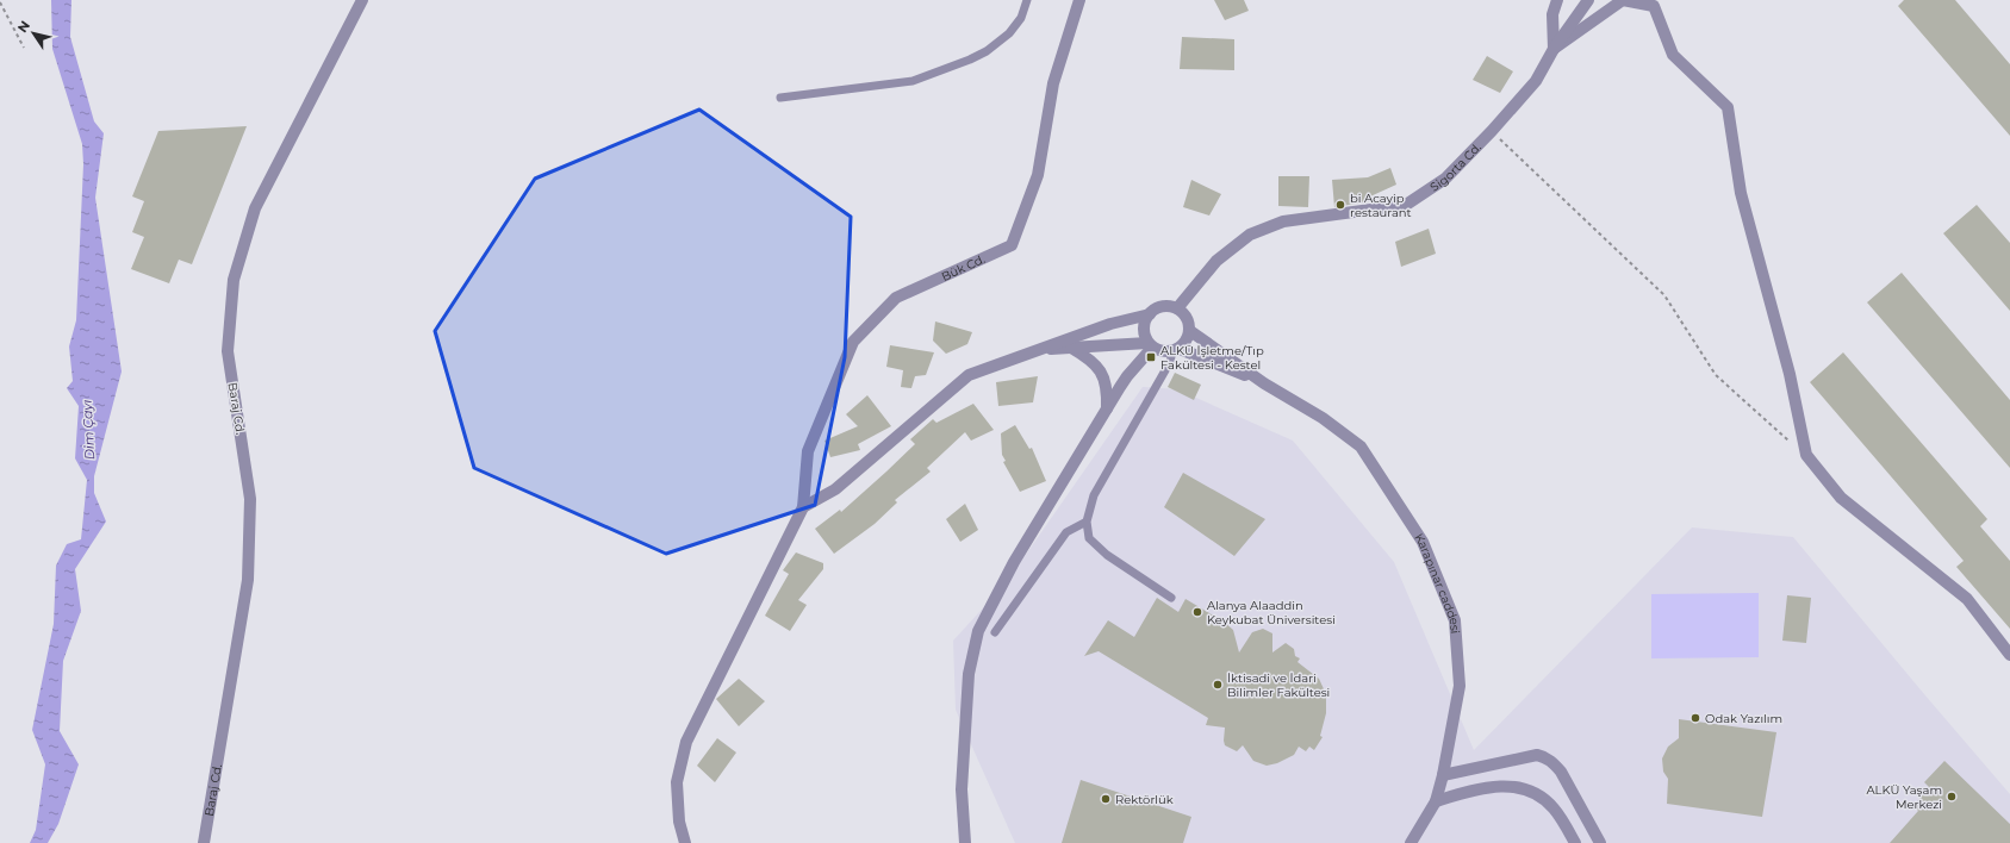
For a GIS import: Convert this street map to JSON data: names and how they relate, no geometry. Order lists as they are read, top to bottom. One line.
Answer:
{"streets":{"street":["Sigorta Cd.","Bük Cd.","Baraj Cd.","Karapınar caddesi"]},"crossings":[["Sigorta Cd.","Karapınar caddesi"]],"water":["Dim Çayı"],"places":{"other":["bi Acayip restaurant","Alanya Alaaddin Keykubat Üniversitesi","İktisadi ve İdari Bilimler Fakültesi","Odak Yazılım","ALKÜ Yaşam Merkezi","Rektörlük"],"transit":["ALKÜ İşletme/Tıp Fakültesi - Kestel"]},"north":"top left"}
